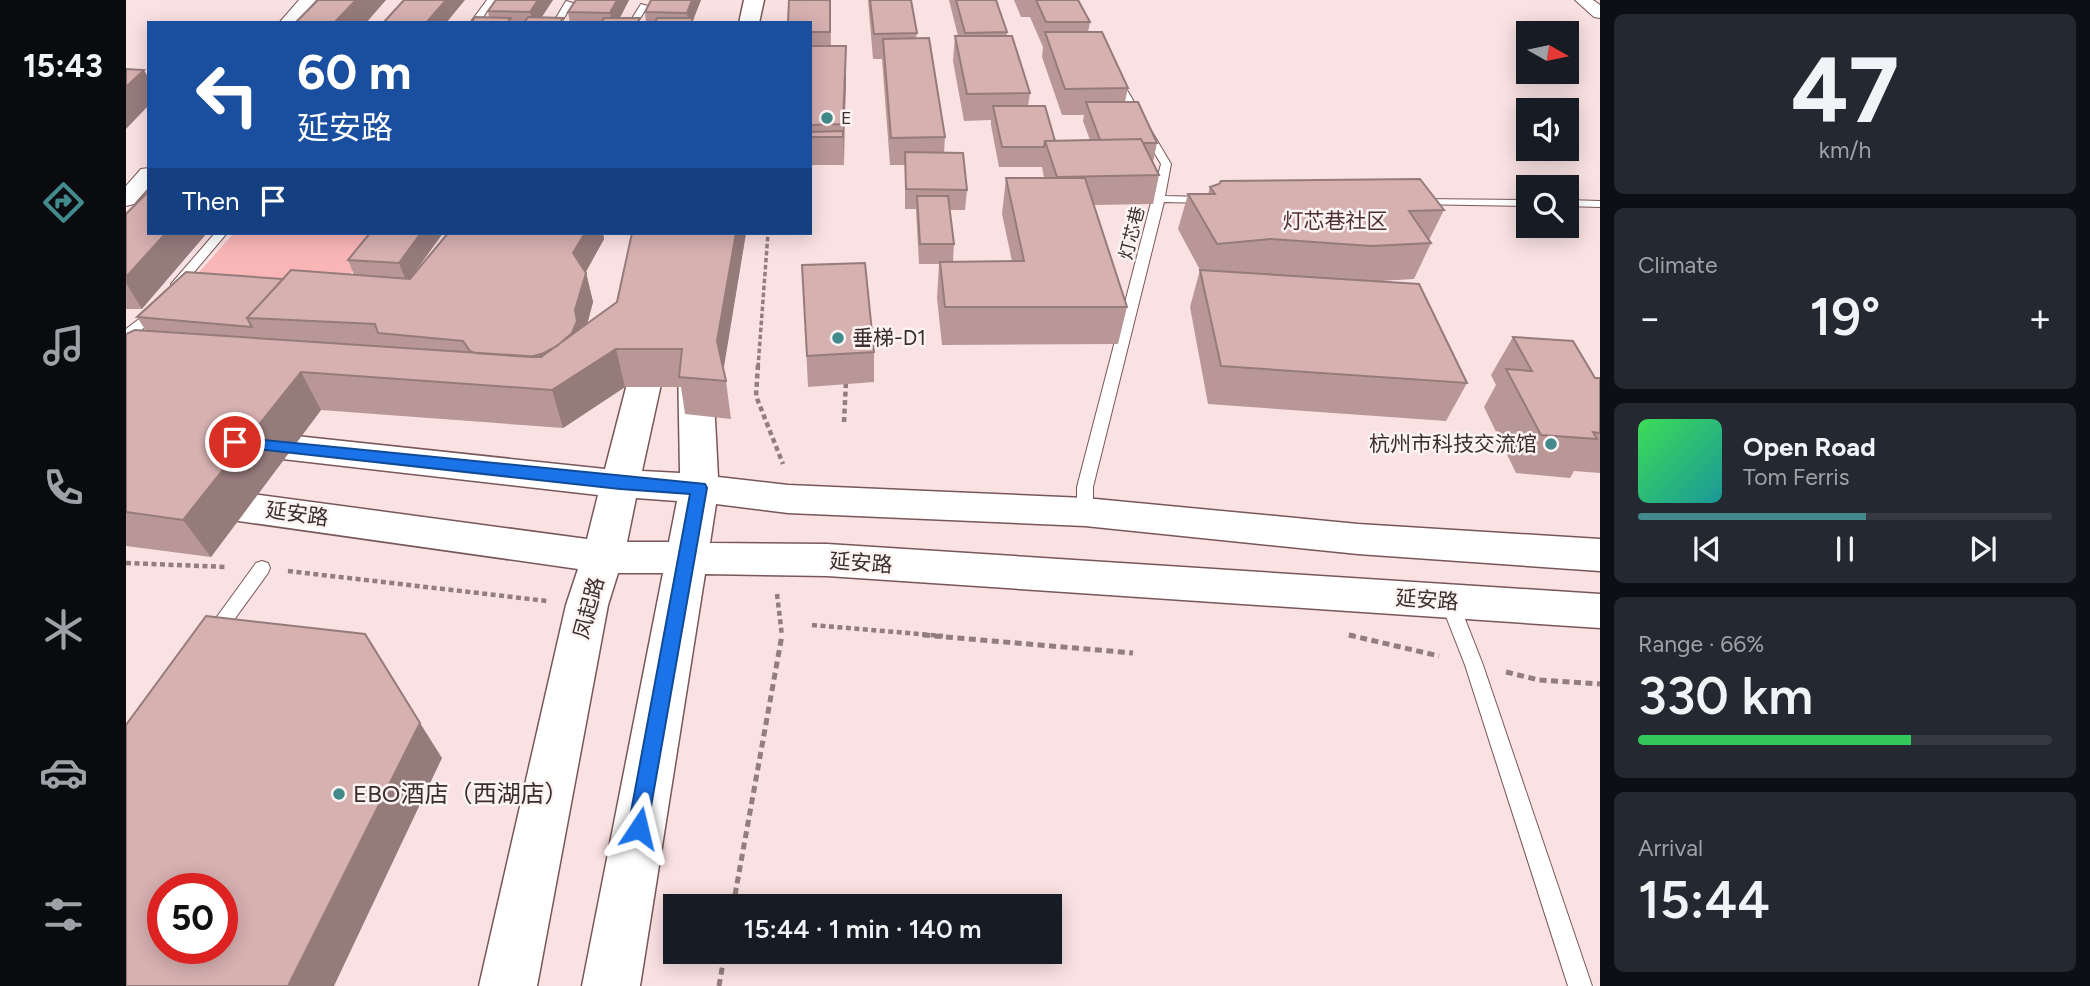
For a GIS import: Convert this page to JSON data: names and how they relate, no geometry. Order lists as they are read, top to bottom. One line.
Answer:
{"streets":{"main road":["延安路","凤起路"],"lane":["灯芯巷"]},"crossings":[["延安路","凤起路"]],"districts":["灯芯巷社区"],"places":["E","垂梯-D1","杭州市科技交流馆","EBO酒店（西湖店）"],"north":"right","page":{"tabs":"15:43","tile":[["47","km/h"],"Climate",["Range · 66%","330 km"],["Arrival","15:44"]],"turn":["60 m","延安路"],"then":"Then","heat":["−","19°","+"],"song":["Open Road","Tom Ferris"],"limit":"50","trip":"15:44 · 1 min · 140 m"}}
